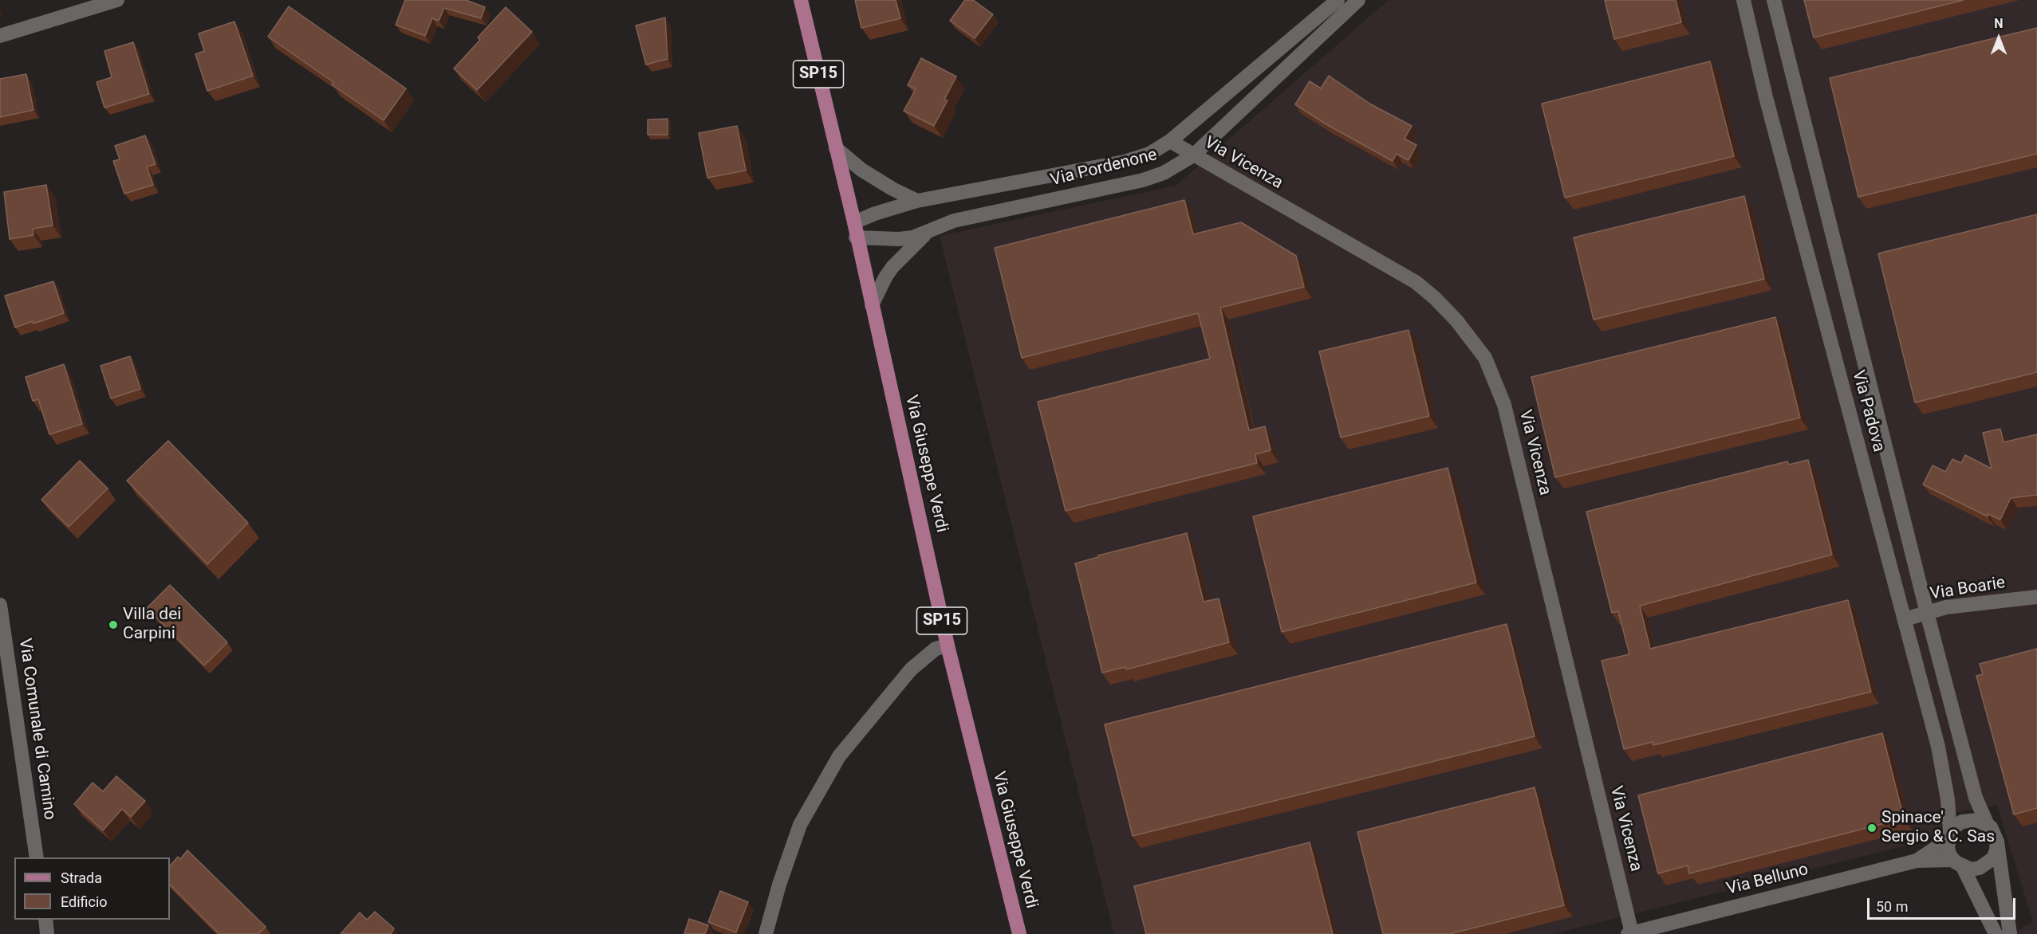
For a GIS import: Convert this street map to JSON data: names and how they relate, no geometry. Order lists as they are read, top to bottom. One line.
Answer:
{"streets":{"main road":["SP15","Via Giuseppe Verdi"],"street":["Via Vicenza","Via Pordenone","Via Padova","Via Boarie","Via Comunale di Camino","Via Belluno"]},"crossings":[["Via Vicenza","Via Pordenone"],["Via Vicenza","Via Belluno"],["Via Pordenone","Via Giuseppe Verdi"],["Via Padova","Via Boarie"]],"places":["Villa dei Carpini","Spinace' Sergio & C. Sas"],"legend":["Strada","Edificio"],"scale_bar":"50 m","north":"top"}
